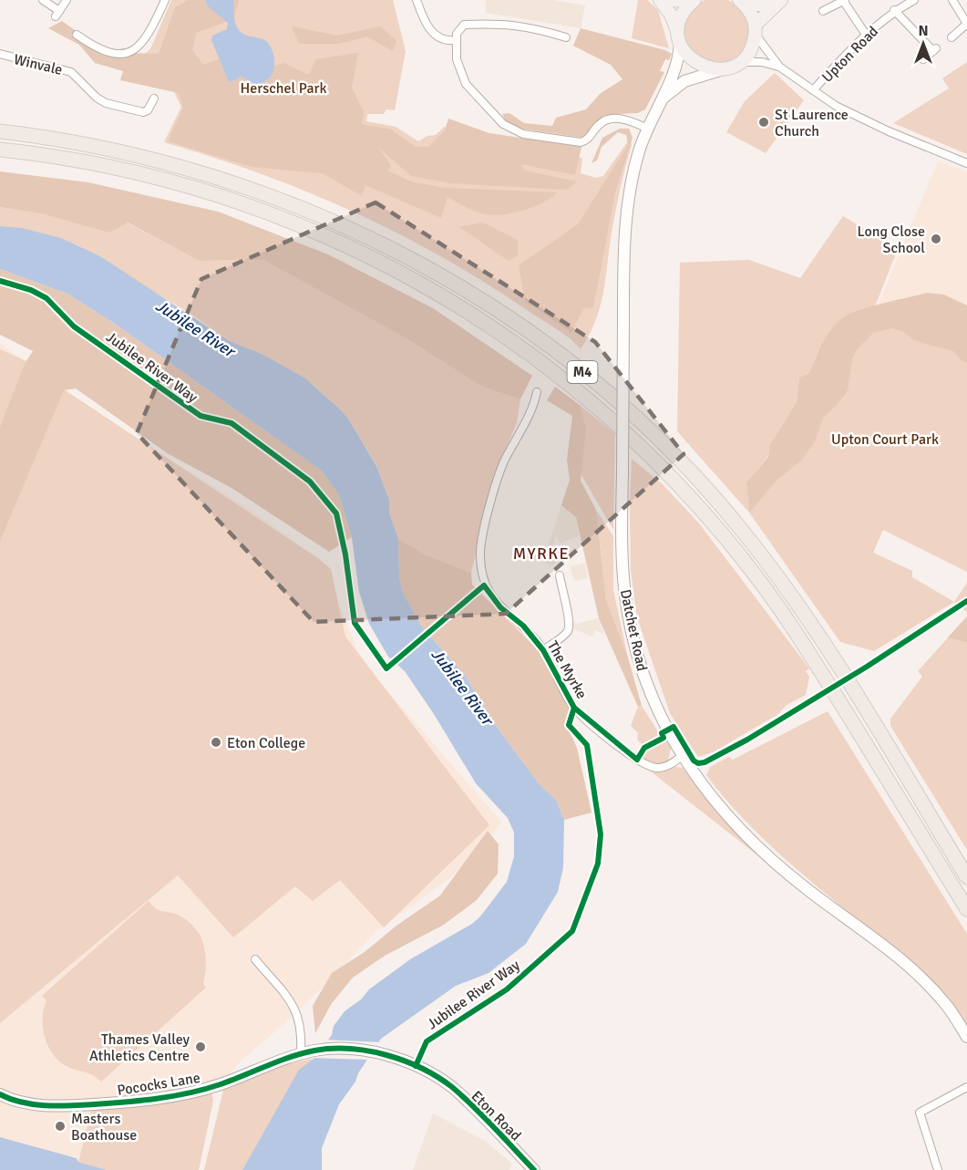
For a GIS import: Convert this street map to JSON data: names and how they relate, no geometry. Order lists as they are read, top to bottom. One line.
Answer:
{"streets":{"highway":["M4"],"main road":["Datchet Road","Pococks Lane","Eton Road"],"street":["Upton Road","Winvale","The Myrke"],"cycle path":["Jubilee River Way"]},"crossings":[["Datchet Road","The Myrke"],["Pococks Lane","Eton Road"]],"districts":["MYRKE"],"water":["Jubilee River"],"parks":["Herschel Park","Upton Court Park"],"places":["St Laurence Church","Long Close School","Eton College","Thames Valley Athletics Centre","Masters Boathouse"],"north":"top"}
